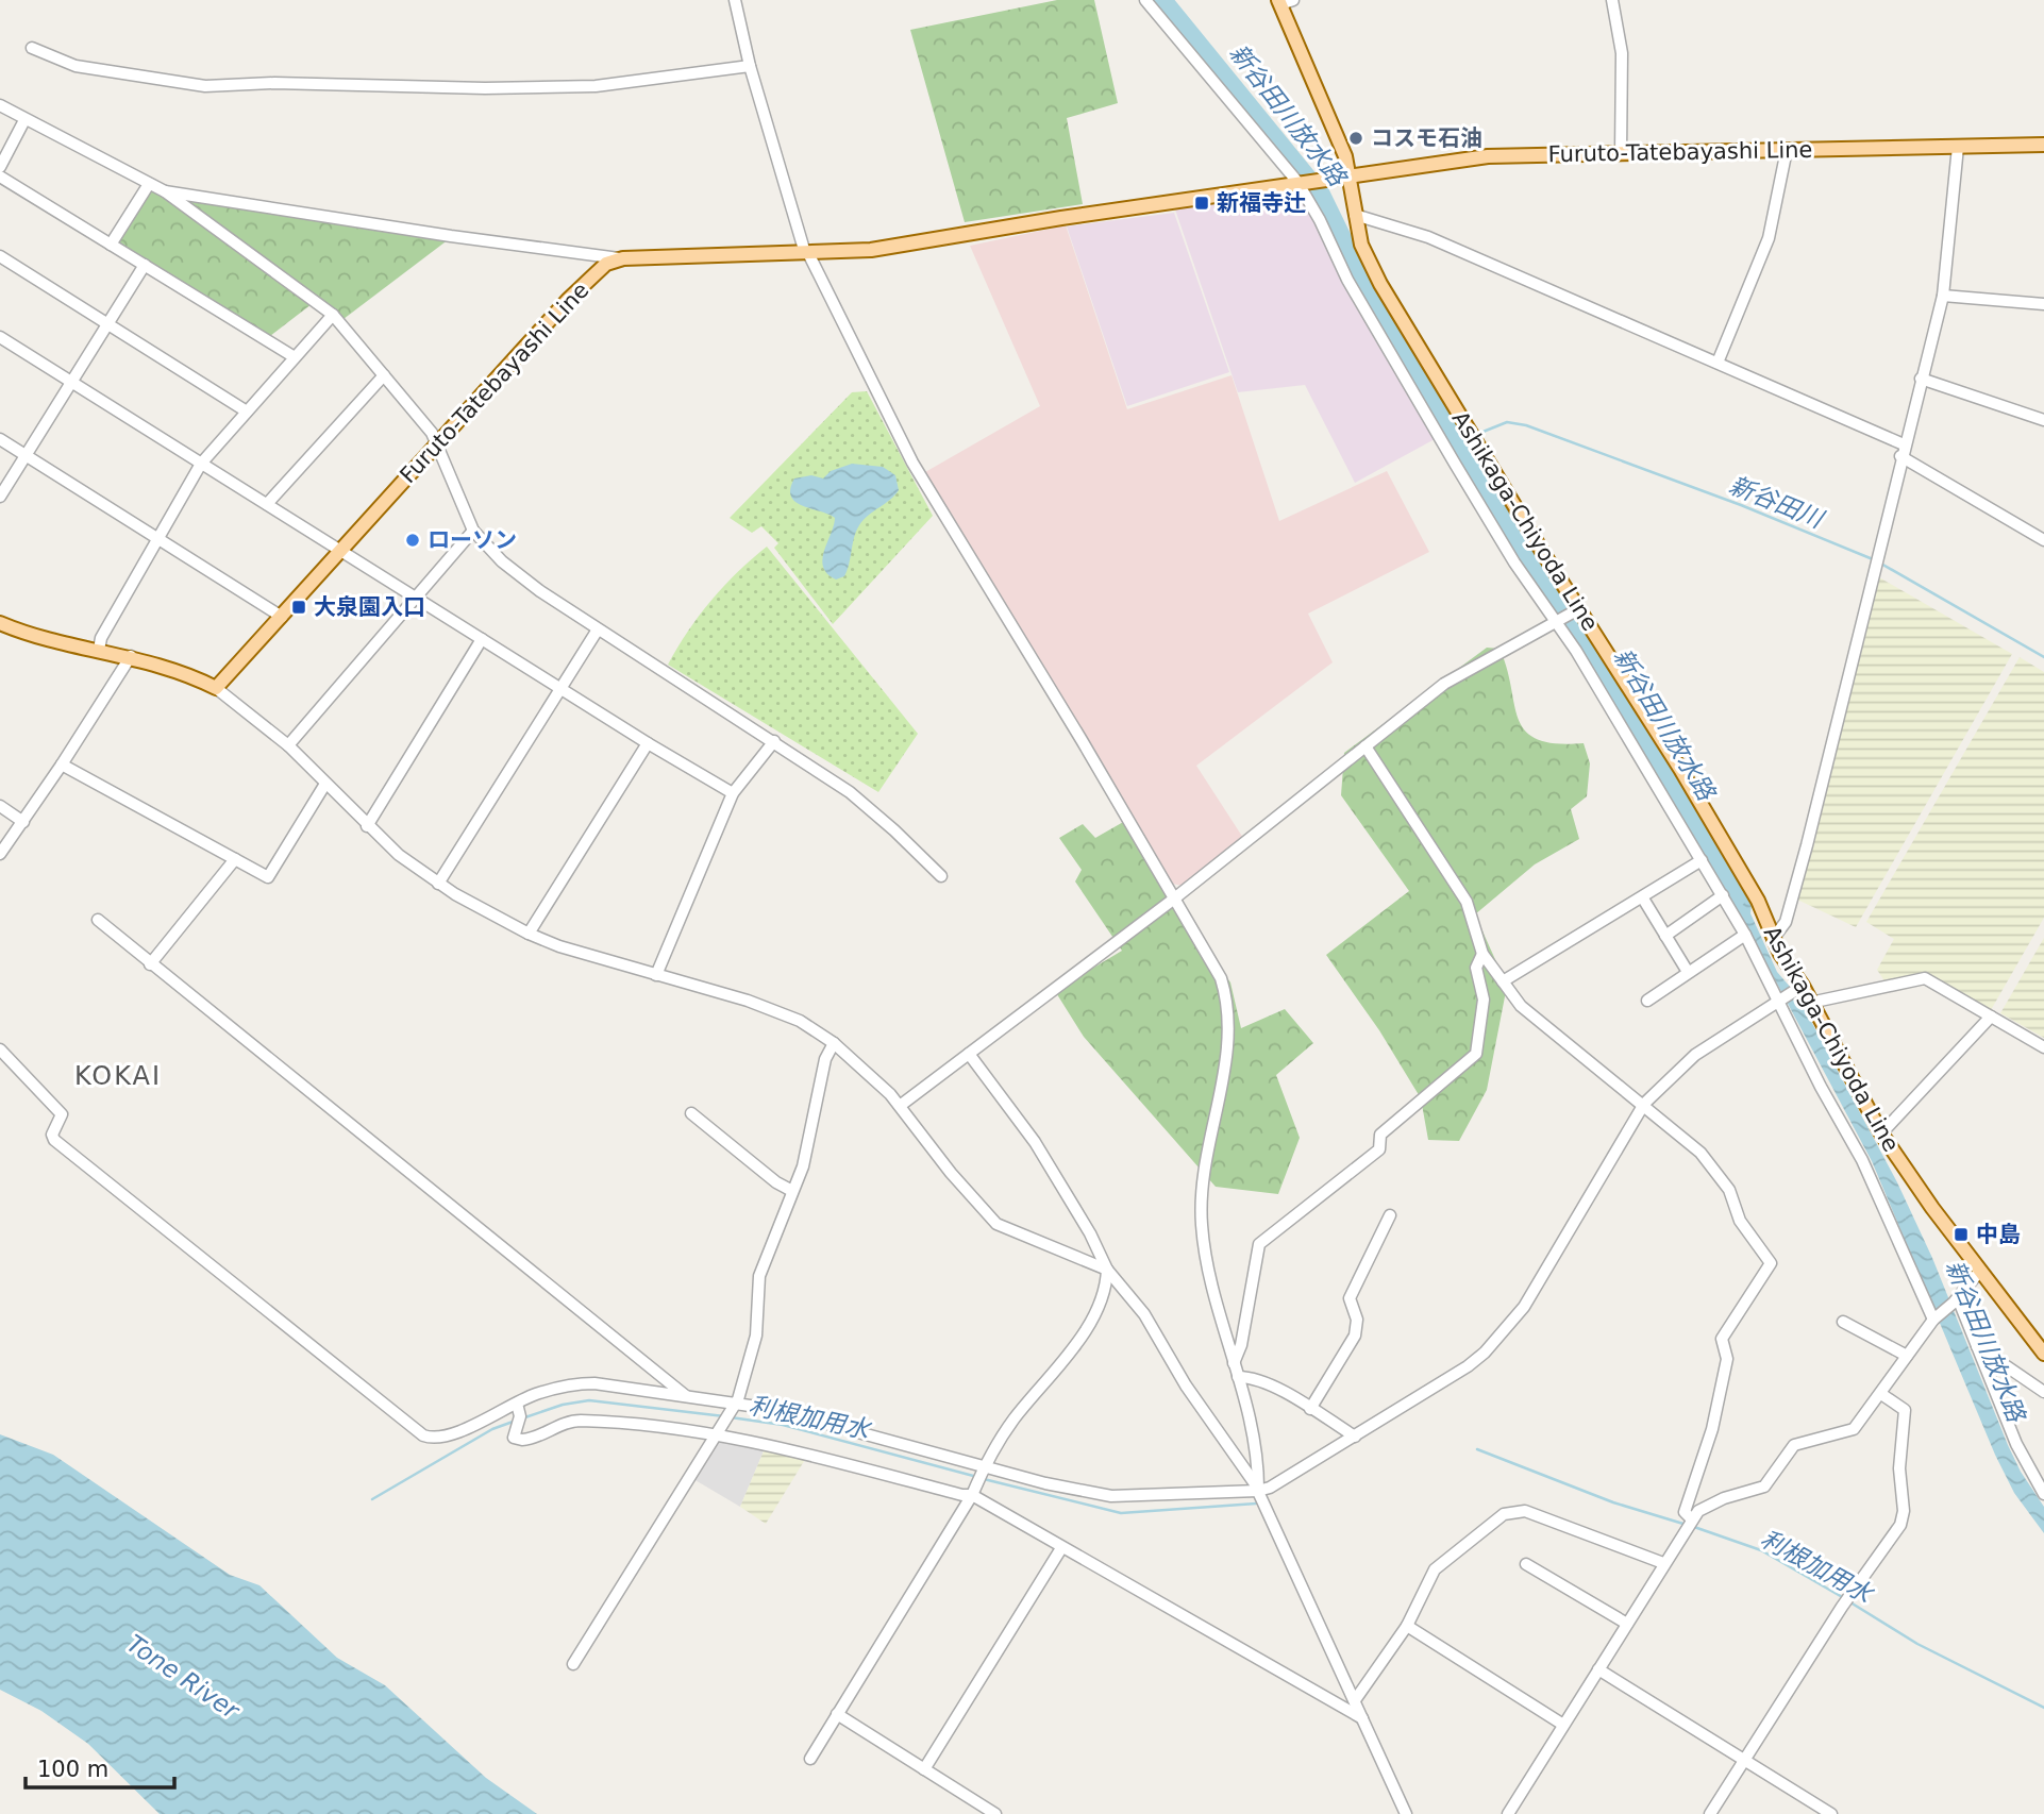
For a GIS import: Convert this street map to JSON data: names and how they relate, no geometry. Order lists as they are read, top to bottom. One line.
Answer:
{"streets":{"main road":["Furuto-Tatebayashi Line","Ashikaga-Chiyoda Line"]},"crossings":[["Furuto-Tatebayashi Line","Ashikaga-Chiyoda Line"]],"districts":["KOKAI"],"water":["新谷田川放水路","新谷田川","利根加用水","Tone River"],"places":{"other":["コスモ石油","ローソン"],"transit":["新福寺辻","大泉園入口","中島"]},"scale_bar":"100 m"}
